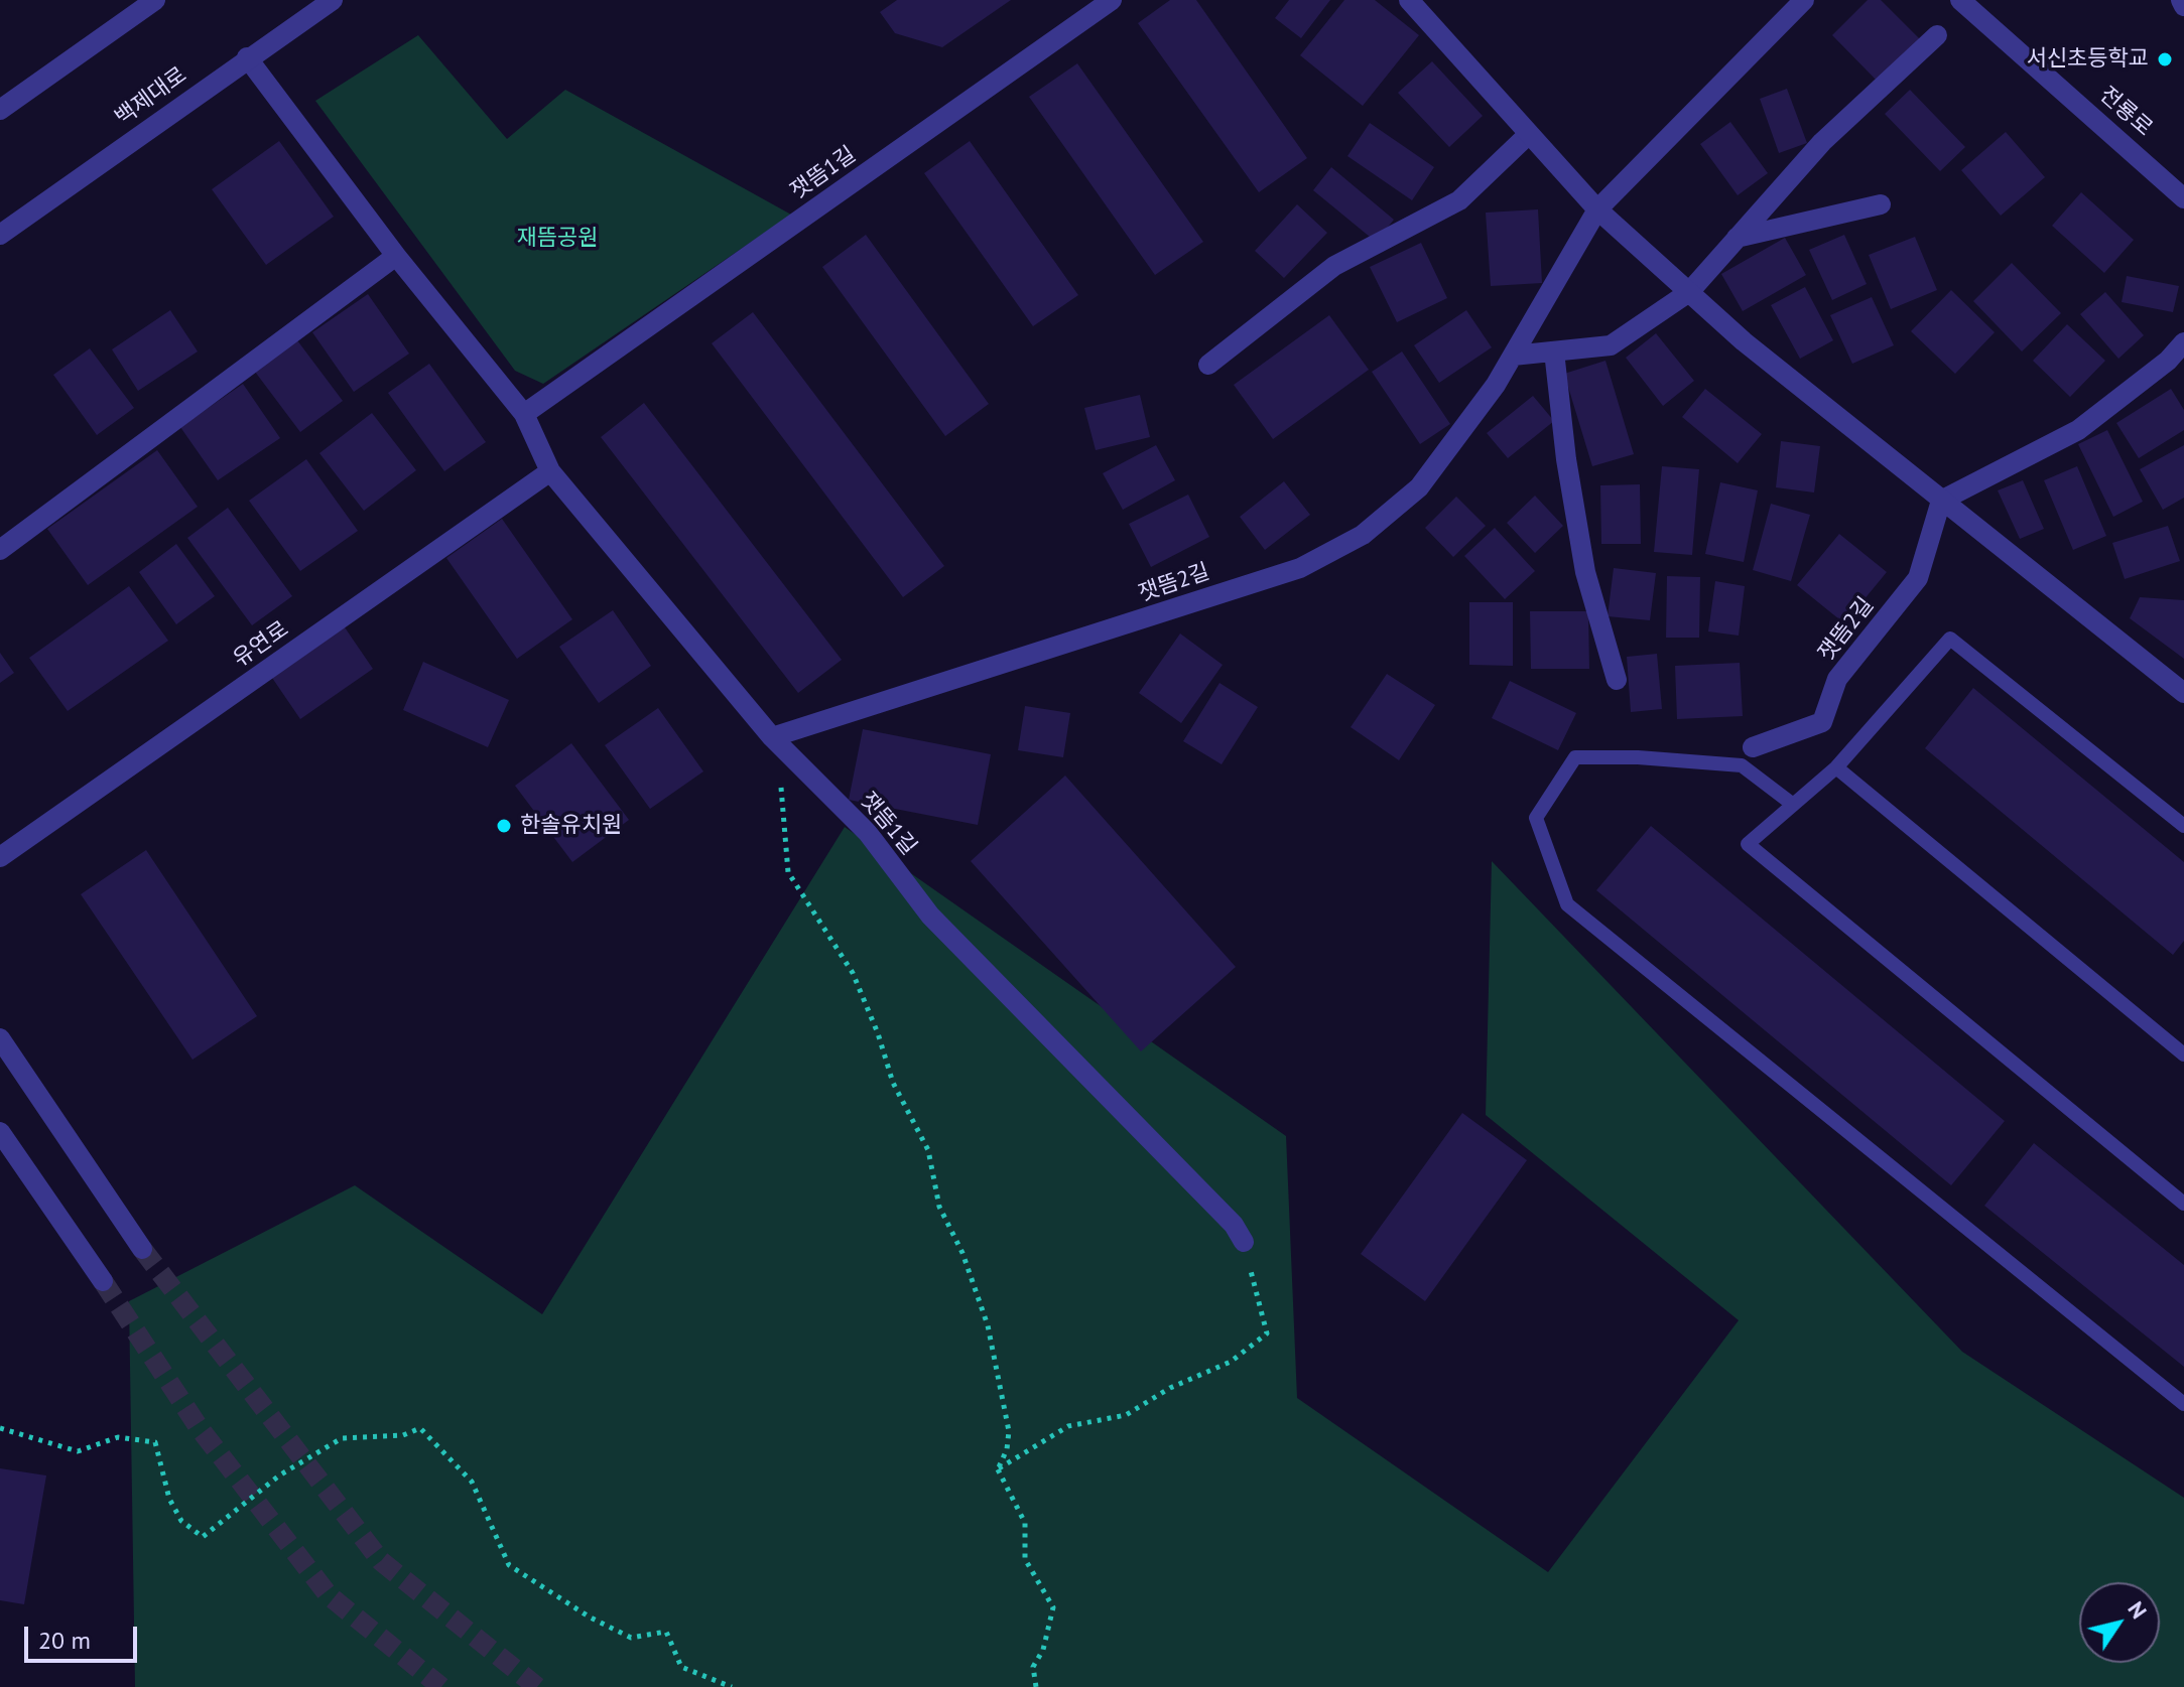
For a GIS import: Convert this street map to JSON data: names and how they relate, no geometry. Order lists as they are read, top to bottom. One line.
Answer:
{"streets":{"street":["백제대로","전룡로","잿뜸1길","잿뜸2길","유연로"]},"crossings":[["백제대로","잿뜸1길"],["잿뜸1길","잿뜸2길"],["잿뜸1길","유연로"]],"parks":["재뜸공원"],"places":["서신초등학교","한솔유치원"],"scale_bar":"20 m","north":"top right"}
